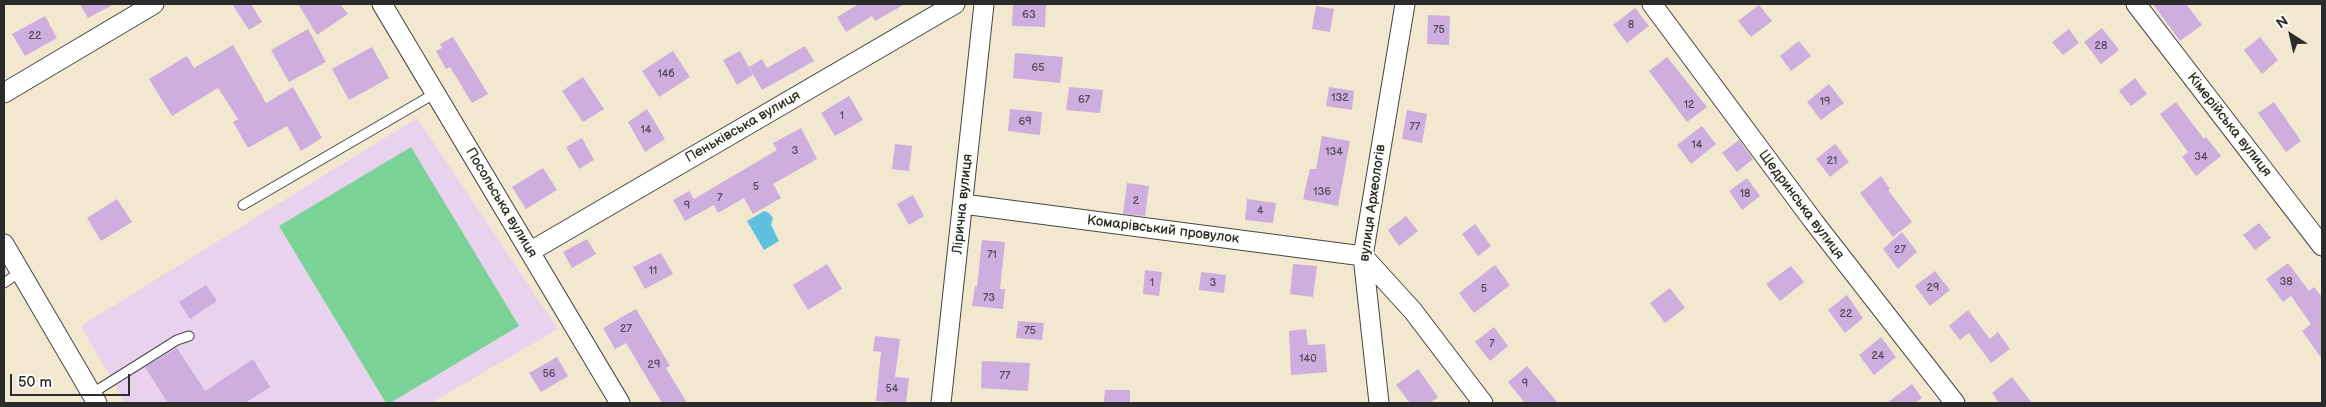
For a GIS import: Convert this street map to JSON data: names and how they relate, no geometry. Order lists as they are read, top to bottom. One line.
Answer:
{"streets":{"street":["Кімерійська вулиця","Пеньківська вулиця","Посольська вулиця","вулиця Археологів","Лірична вулиця","Щедринська вулиця","Комарівський провулок"]},"crossings":[["Пеньківська вулиця","Посольська вулиця"],["вулиця Археологів","Комарівський провулок"],["Лірична вулиця","Комарівський провулок"]],"house_numbers":["63","8","75","22","28","65","14б","132","67","19","12","1","69","77","14","14","3","134","34","21","5","136","18","7","2","9","4","27","71","11","38","1","3","29","5","73","22","27","75","7","24","140","29","56","77","9","54"],"scale_bar":"50 m","north":"top left"}
